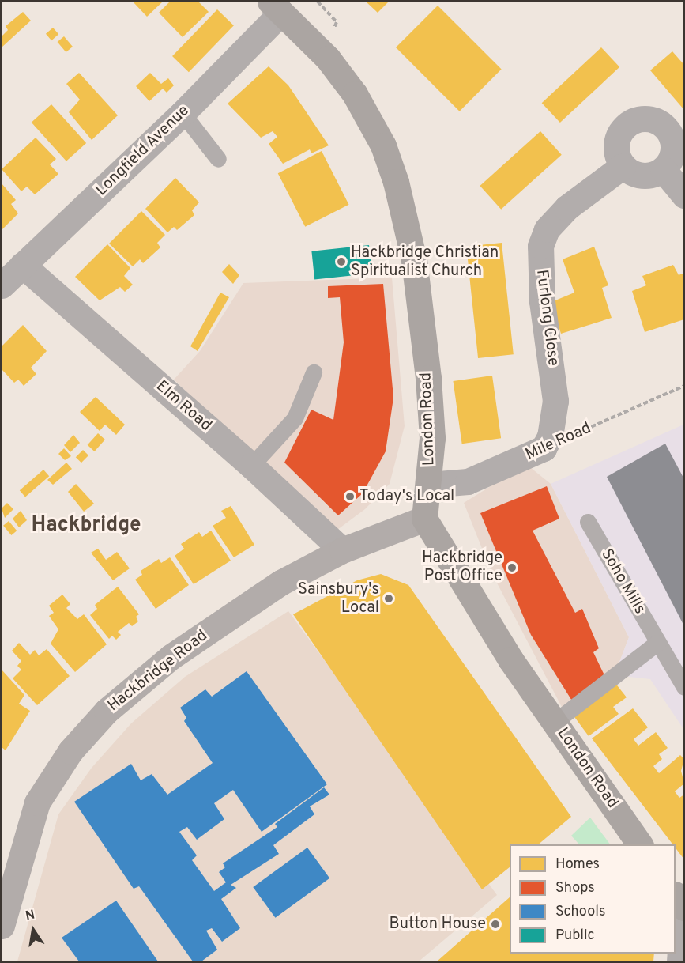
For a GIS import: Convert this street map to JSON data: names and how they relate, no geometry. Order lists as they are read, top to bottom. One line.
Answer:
{"streets":{"main road":["London Road","Hackbridge Road"],"street":["Longfield Avenue","Furlong Close","Elm Road","Mile Road"],"lane":["Soho Mills"]},"crossings":[["Longfield Avenue","Elm Road"],["Longfield Avenue","London Road"],["Furlong Close","Mile Road"],["Elm Road","Hackbridge Road"],["London Road","Mile Road"],["London Road","Hackbridge Road"]],"districts":["Hackbridge"],"places":["Hackbridge Christian Spiritualist Church","Today's Local","Hackbridge Post Office","Sainsbury's Local","Button House"],"legend":["Homes","Shops","Schools","Public"],"north":"top"}
